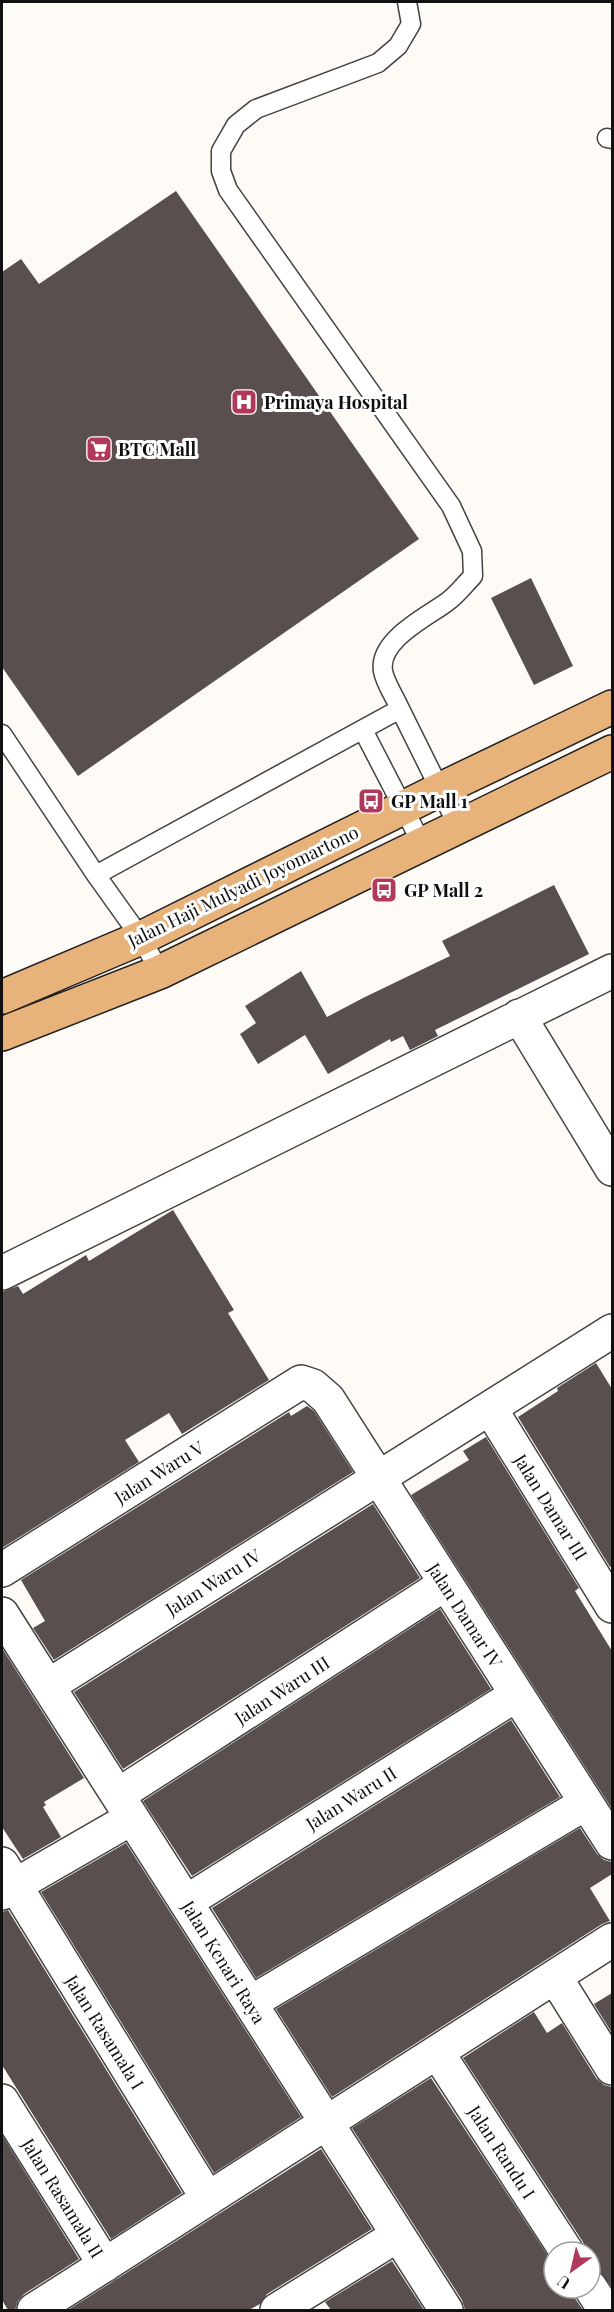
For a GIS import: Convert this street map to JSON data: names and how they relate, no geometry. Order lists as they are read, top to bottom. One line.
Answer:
{"streets":{"main road":["Jalan Haji Mulyadi Joyomartono"],"street":["Jalan Waru V","Jalan Damar III","Jalan Waru IV","Jalan Damar IV","Jalan Waru III","Jalan Waru II","Jalan Kenari Raya","Jalan Rasamala I","Jalan Randu I","Jalan Rasamala II"]},"crossings":[["Jalan Waru V","Jalan Damar IV"],["Jalan Damar III","Jalan Waru IV"],["Jalan Waru IV","Jalan Damar IV"],["Jalan Waru IV","Jalan Kenari Raya"],["Jalan Damar IV","Jalan Waru III"],["Jalan Damar IV","Jalan Waru II"],["Jalan Waru III","Jalan Kenari Raya"],["Jalan Waru III","Jalan Rasamala I"],["Jalan Waru II","Jalan Kenari Raya"]],"places":{"hospital":["Primaya Hospital"],"supermarket":["BTC Mall"],"bus stop":["GP Mall 1","GP Mall 2"]},"north":"bottom left"}
